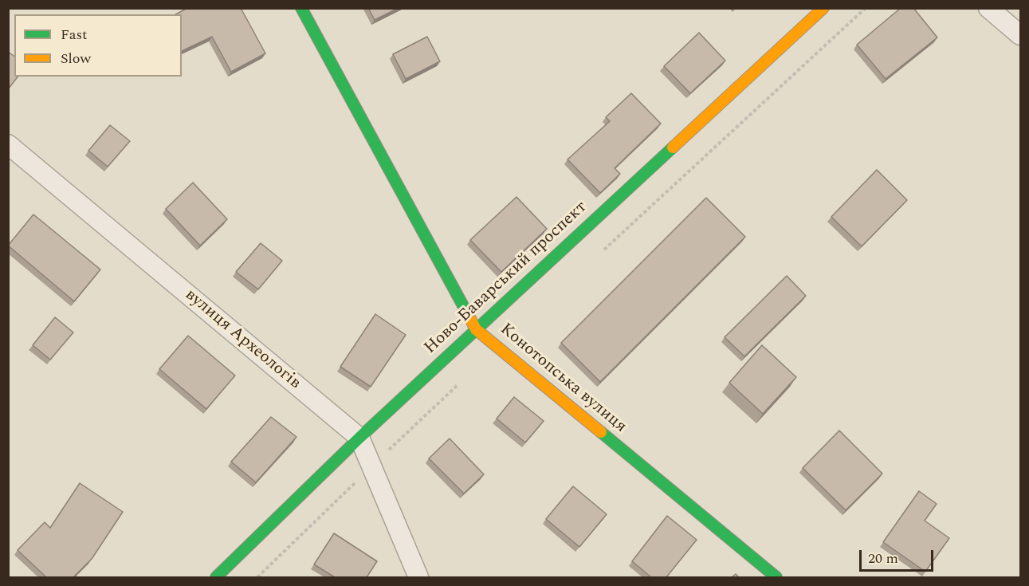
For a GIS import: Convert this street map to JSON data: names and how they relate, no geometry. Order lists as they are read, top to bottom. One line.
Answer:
{"streets":{"main road":["Ново-Баварський проспект","Конотопська вулиця"],"street":["вулиця Археологів"]},"crossings":[["Ново-Баварський проспект","вулиця Археологів"],["Ново-Баварський проспект","Конотопська вулиця"]],"legend":["Fast","Slow"],"scale_bar":"20 m"}
